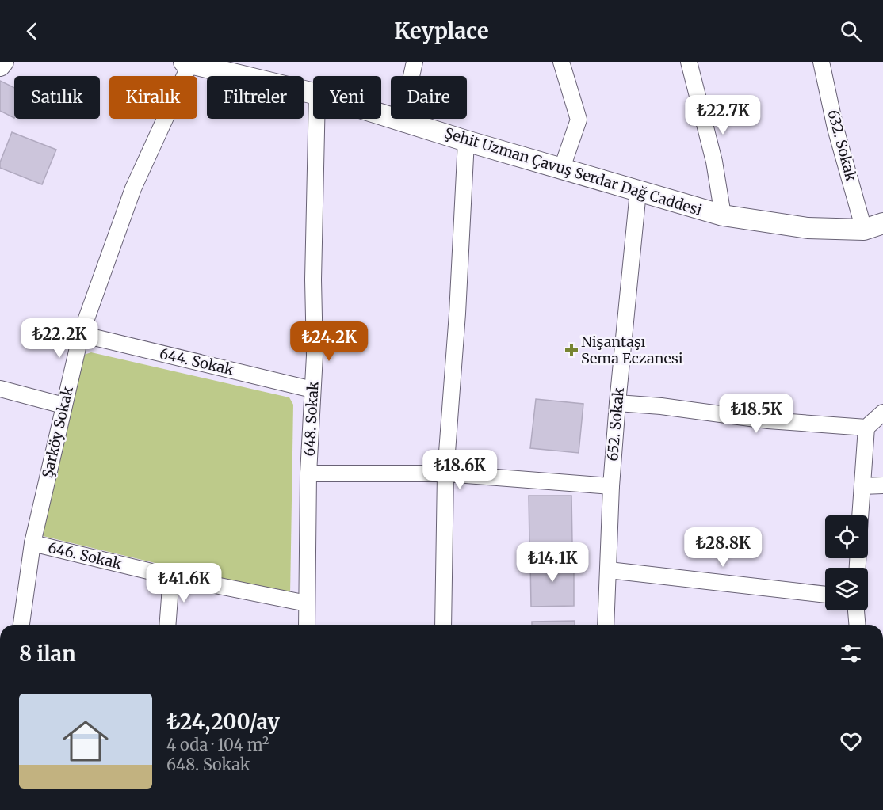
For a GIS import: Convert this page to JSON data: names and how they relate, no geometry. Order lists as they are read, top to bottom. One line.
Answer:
{"streets":{"street":["632. Sokak","Şehit Uzman Çavuş Serdar Dağ Caddesi","644. Sokak","648. Sokak","652. Sokak","Şarköy Sokak","646. Sokak"]},"crossings":[["632. Sokak","Şehit Uzman Çavuş Serdar Dağ Caddesi"],["Şehit Uzman Çavuş Serdar Dağ Caddesi","652. Sokak"],["Şehit Uzman Çavuş Serdar Dağ Caddesi","Şarköy Sokak"],["644. Sokak","648. Sokak"],["644. Sokak","Şarköy Sokak"],["648. Sokak","646. Sokak"],["Şarköy Sokak","646. Sokak"]],"places":{"health":["Nişantaşı Sema Eczanesi"]},"page":{"header":"Keyplace","chip":["Satılık","Kiralık","Filtreler","Yeni","Daire"],"price":["₺22.7K","₺22.2K","₺24.2K","₺18.5K","₺18.6K","₺28.8K","₺14.1K","₺41.6K"],"heading":"8 ilan","list":[{"name":"₺24,200/ay","note":"4 oda · 104 m² · 648. Sokak"}]}}
